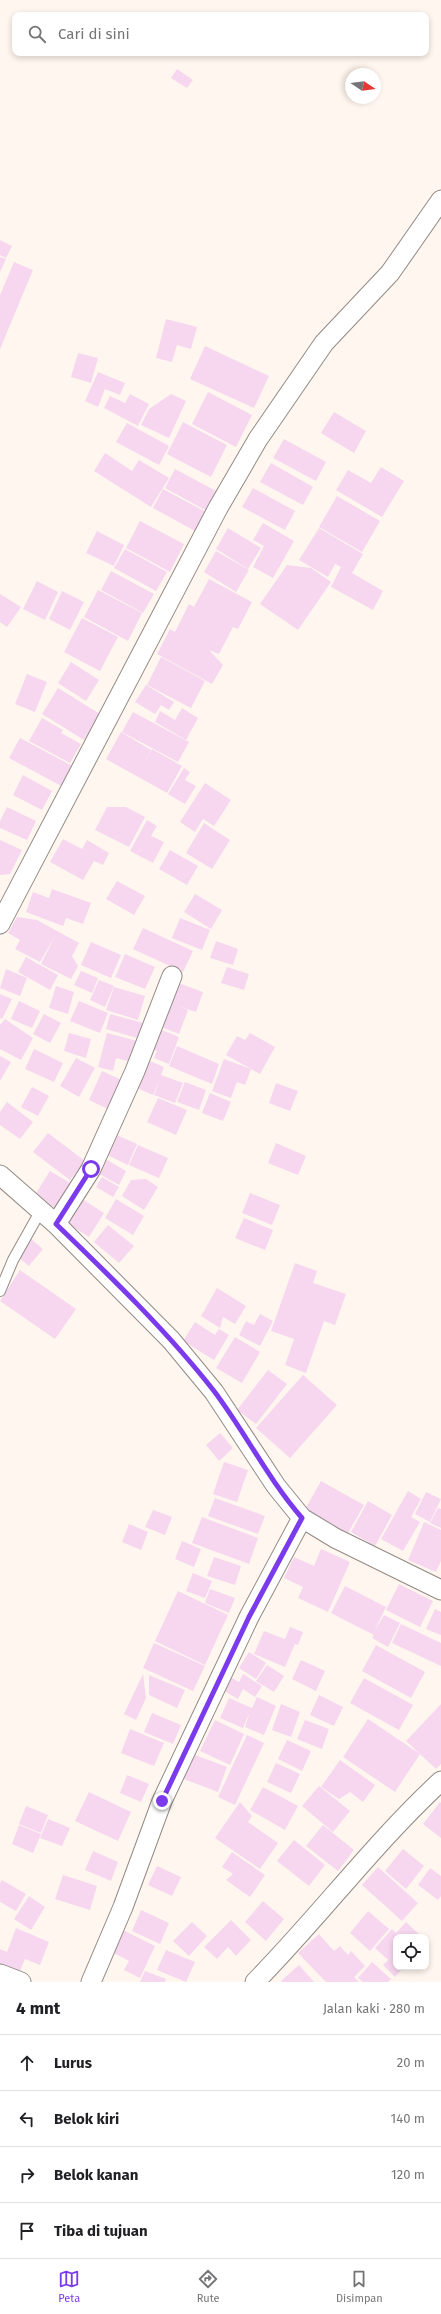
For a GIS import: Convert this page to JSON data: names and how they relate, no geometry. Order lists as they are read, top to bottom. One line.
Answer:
{"north":"right","page":{"search":"Cari di sini","heading":["4 mnt","Jalan kaki · 280 m"],"list":[["Lurus","20 m"],["Belok kiri","140 m"],["Belok kanan","120 m"],"Tiba di tujuan"],"nav":["Peta","Rute","Disimpan"]}}
